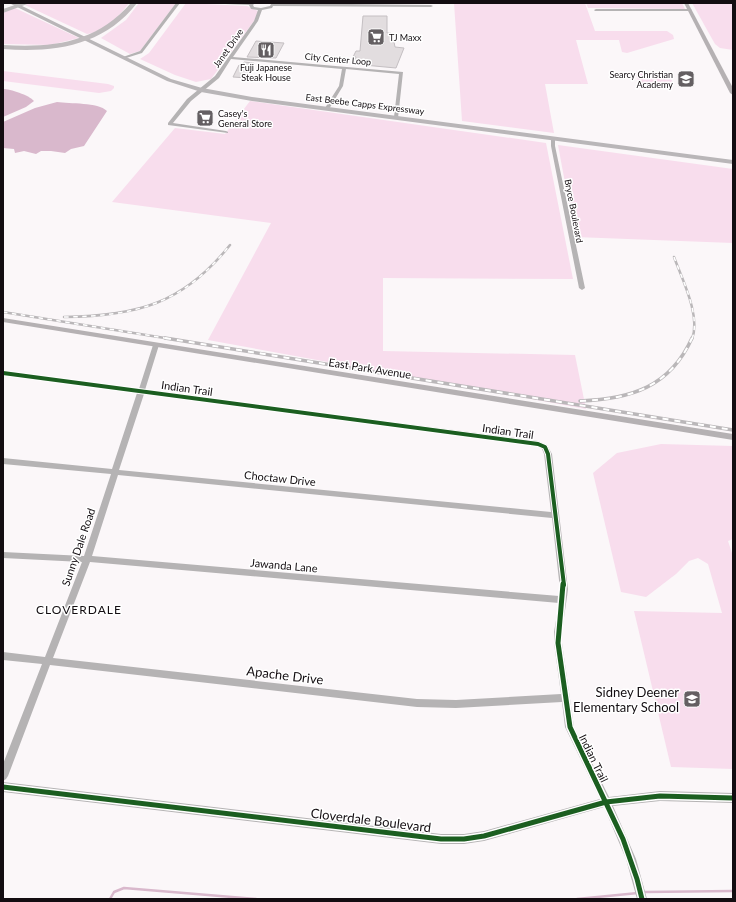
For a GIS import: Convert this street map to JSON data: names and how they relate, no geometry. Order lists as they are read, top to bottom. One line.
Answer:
{"streets":{"main road":["East Beebe Capps Expressway"],"street":["Janet Drive","City Center Loop","Bryce Boulevard","East Park Avenue","Indian Trail","Choctaw Drive","Sunny Dale Road","Jawanda Lane","Apache Drive","Cloverdale Boulevard"]},"crossings":[["Janet Drive","City Center Loop"],["Janet Drive","East Beebe Capps Expressway"],["City Center Loop","East Beebe Capps Expressway"],["East Beebe Capps Expressway","Bryce Boulevard"],["East Park Avenue","Sunny Dale Road"],["Indian Trail","Choctaw Drive"],["Indian Trail","Sunny Dale Road"],["Indian Trail","Jawanda Lane"],["Indian Trail","Apache Drive"],["Indian Trail","Cloverdale Boulevard"],["Choctaw Drive","Sunny Dale Road"],["Sunny Dale Road","Jawanda Lane"],["Sunny Dale Road","Apache Drive"]],"districts":["CLOVERDALE"],"places":{"supermarket":["TJ Maxx","Casey's General Store"],"restaurant":["Fuji Japanese Steak House"],"school or university":["Searcy Christian Academy","Sidney Deener Elementary School"]}}
